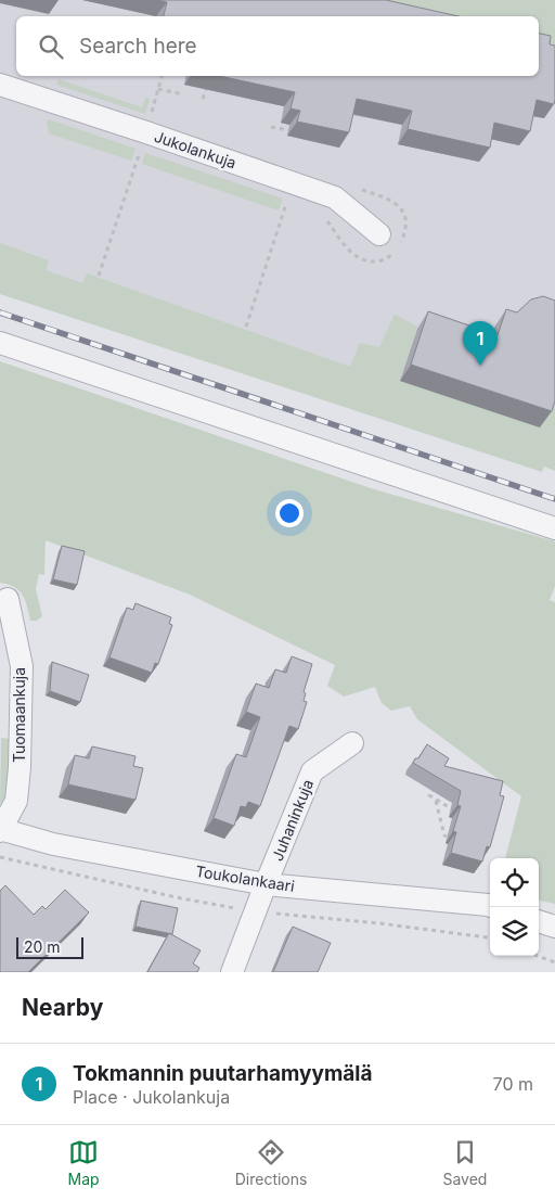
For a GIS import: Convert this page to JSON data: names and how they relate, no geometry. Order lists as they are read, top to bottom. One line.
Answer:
{"streets":{"street":["Jukolankuja","Tuomaankuja","Juhaninkuja","Toukolankaari"]},"crossings":[["Tuomaankuja","Toukolankaari"],["Juhaninkuja","Toukolankaari"]],"scale_bar":"20 m","page":{"search":"Search here","pins":"1","scale":"20 m","heading":"Nearby","list":[{"mark":"1","name":"Tokmannin puutarhamyymälä","note":"Place · Jukolankuja","value":"70 m"}],"nav":["Map","Directions","Saved"]}}
